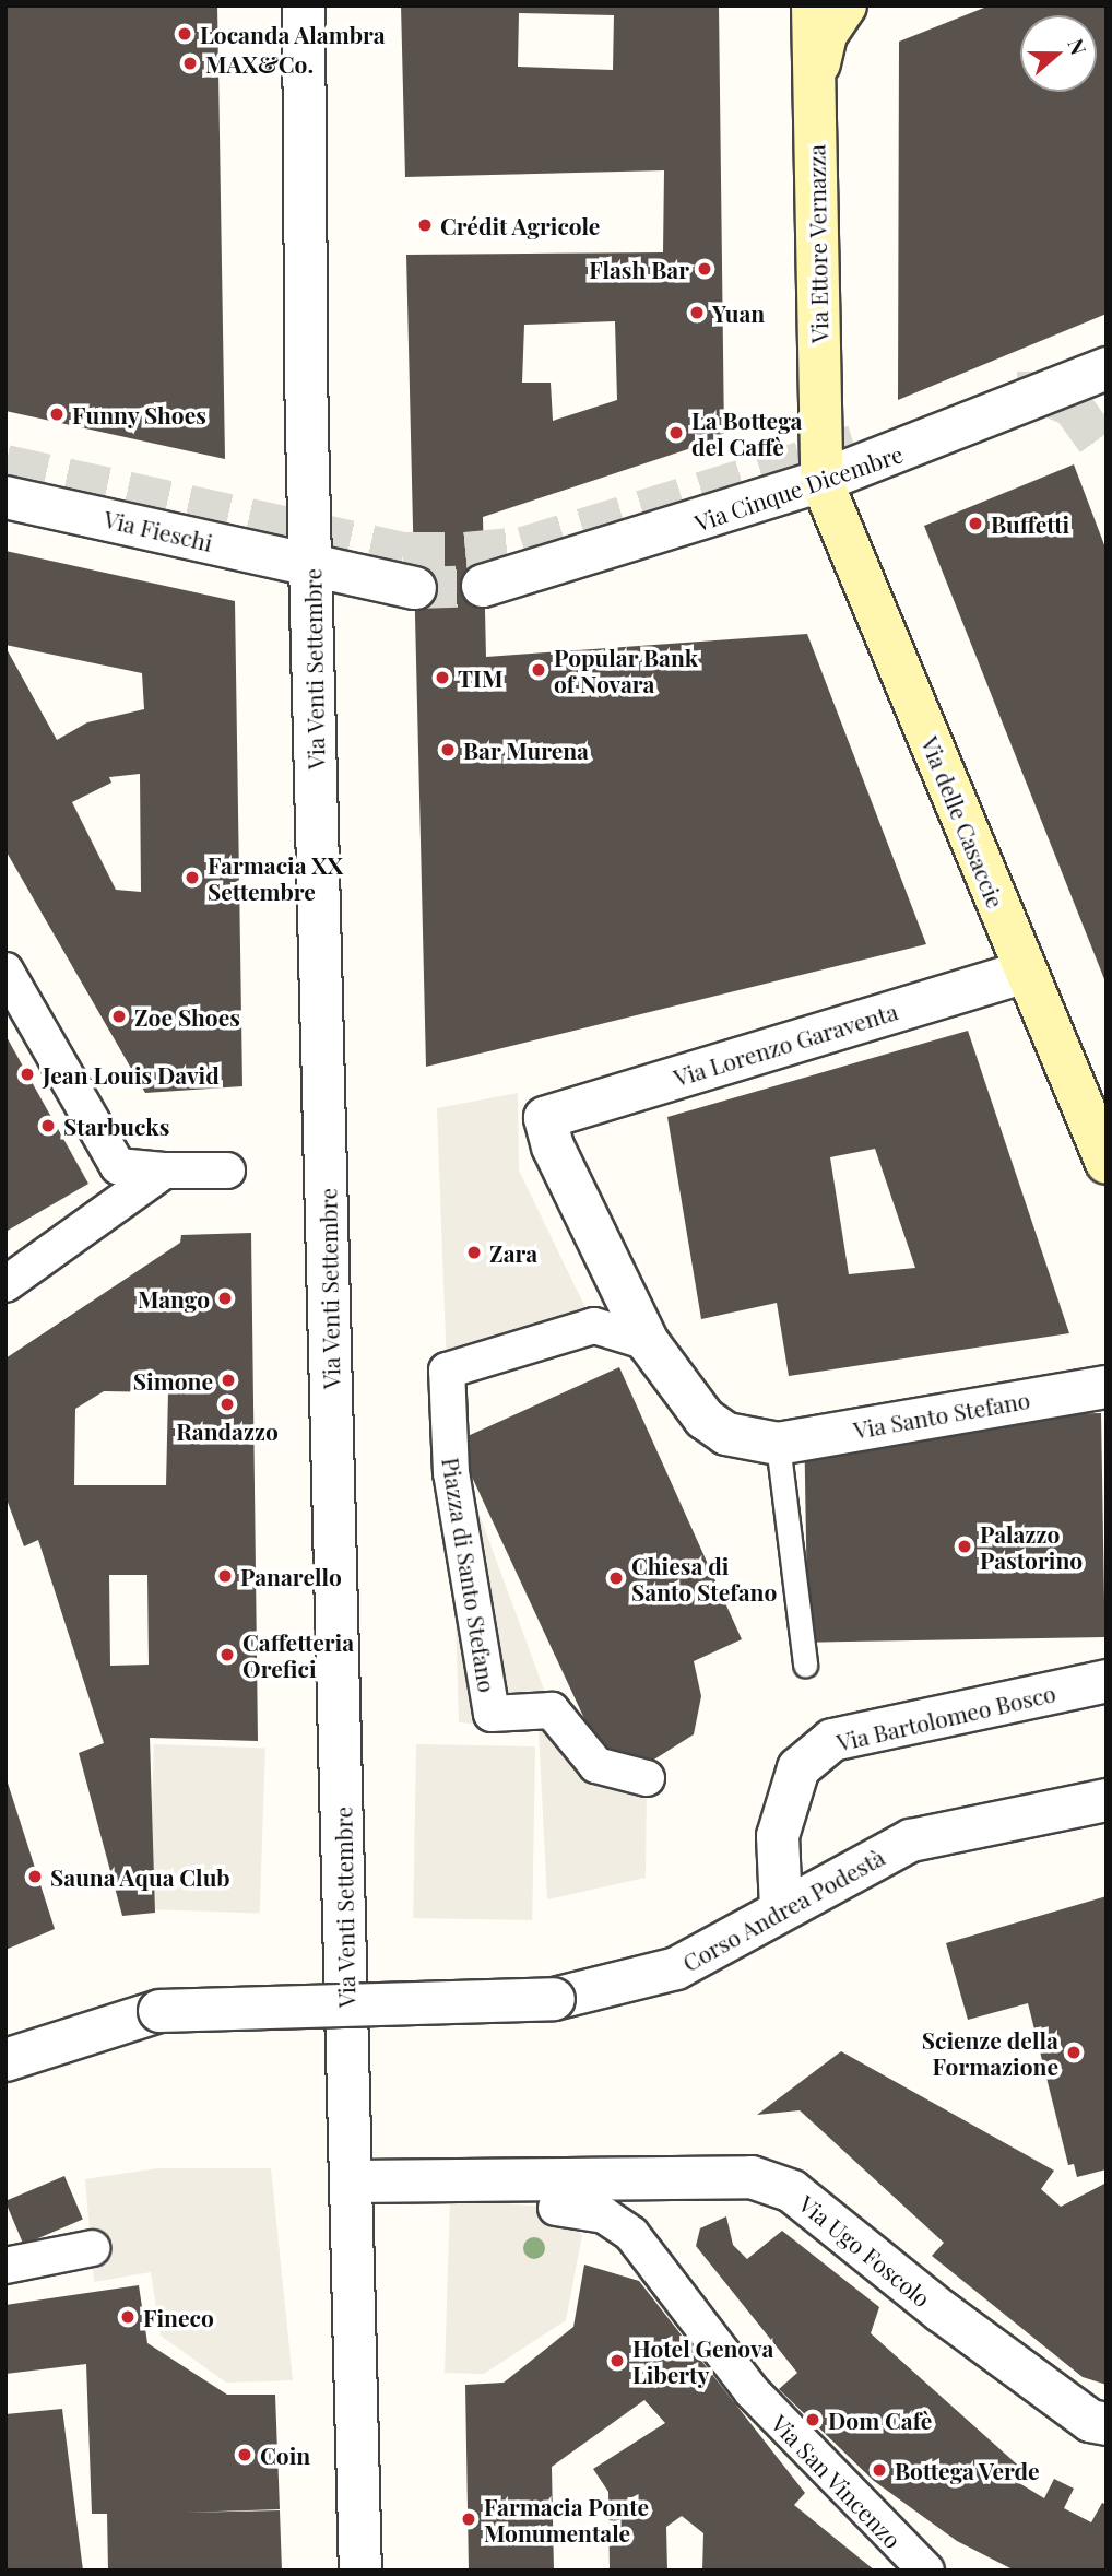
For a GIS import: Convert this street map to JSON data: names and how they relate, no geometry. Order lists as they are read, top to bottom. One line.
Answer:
{"streets":{"main road":["Via Ettore Vernazza","Via delle Casaccie"],"street":["Via Cinque Dicembre","Via Fieschi","Via Venti Settembre","Via Lorenzo Garaventa","Via Santo Stefano","Piazza di Santo Stefano","Via Bartolomeo Bosco","Corso Andrea Podestà","Via Ugo Foscolo","Via San Vincenzo"]},"crossings":[["Via Ettore Vernazza","Via Cinque Dicembre"],["Via Ettore Vernazza","Via delle Casaccie"],["Via Cinque Dicembre","Via delle Casaccie"],["Via Fieschi","Via Venti Settembre"],["Via Venti Settembre","Via San Vincenzo"],["Via delle Casaccie","Via Lorenzo Garaventa"],["Via Lorenzo Garaventa","Piazza di Santo Stefano"],["Via Bartolomeo Bosco","Corso Andrea Podestà"],["Via Ugo Foscolo","Via San Vincenzo"]],"places":["Locanda Alambra","MAX&Co.","Crédit Agricole","Flash Bar","Yuan","Funny Shoes","La Bottega del Caffè","Buffetti","Popular Bank of Novara","TIM","Bar Murena","Farmacia XX Settembre","Zoe Shoes","Jean Louis David","Starbucks","Zara","Mango","Simone","Randazzo","Palazzo Pastorino","Panarello","Chiesa di Santo Stefano","Caffetteria Orefici","Sauna Aqua Club","Scienze della Formazione","Fineco","Hotel Genova Liberty","Dom Cafè","Coin","Bottega Verde","Farmacia Ponte Monumentale"],"north":"right"}
